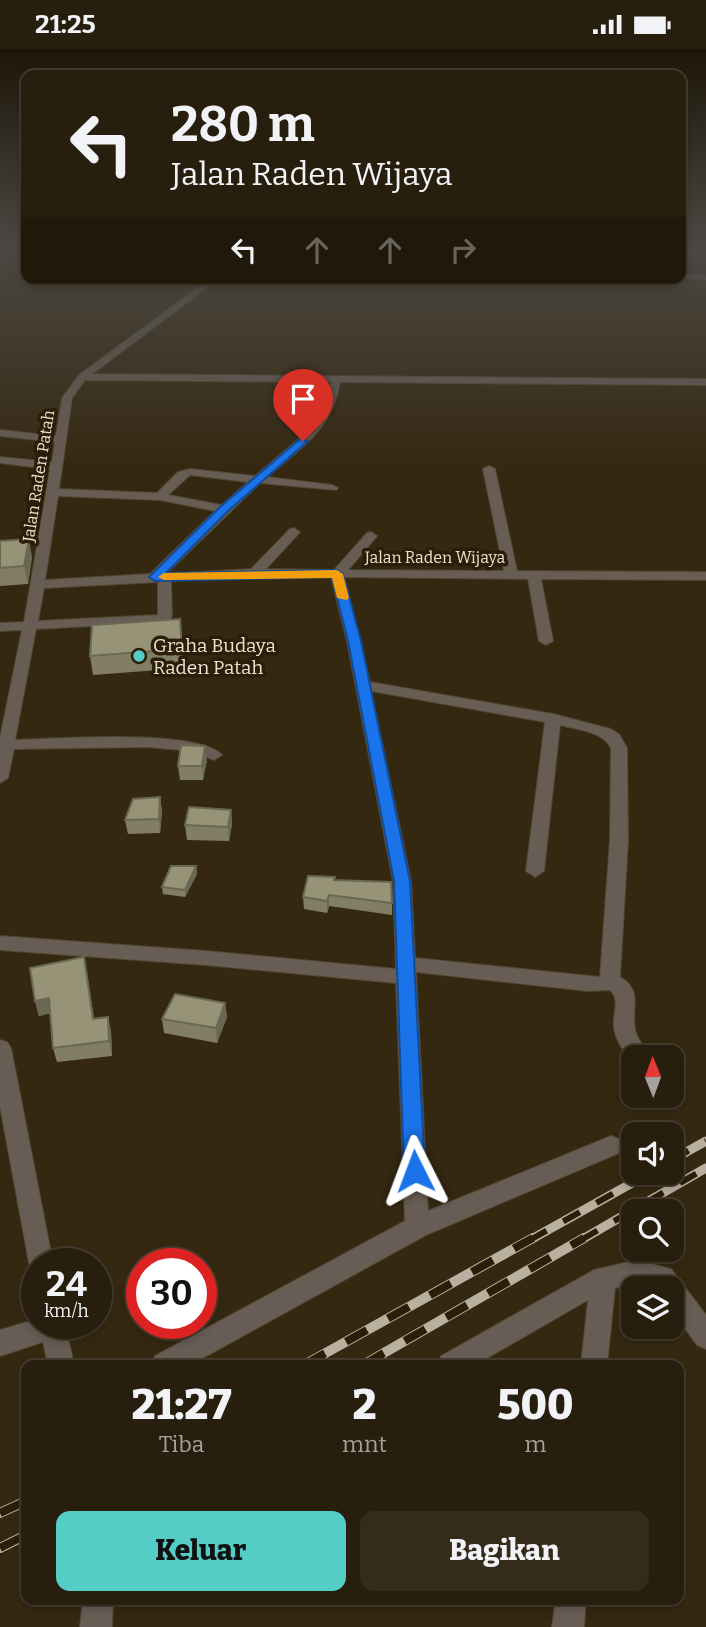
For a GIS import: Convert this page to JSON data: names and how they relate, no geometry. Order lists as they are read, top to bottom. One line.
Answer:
{"streets":{"street":["Jalan Raden Patah","Jalan Raden Wijaya"]},"crossings":[["Jalan Raden Patah","Jalan Raden Wijaya"]],"places":["Graha Budaya Raden Patah"],"north":"top","page":{"status":"21:25","turn":["280 m","Jalan Raden Wijaya"],"speed":"24 km/h","limit":"30","eta":["21:27","Tiba","2","mnt","500","m"],"buttons":["Keluar","Bagikan"]}}
